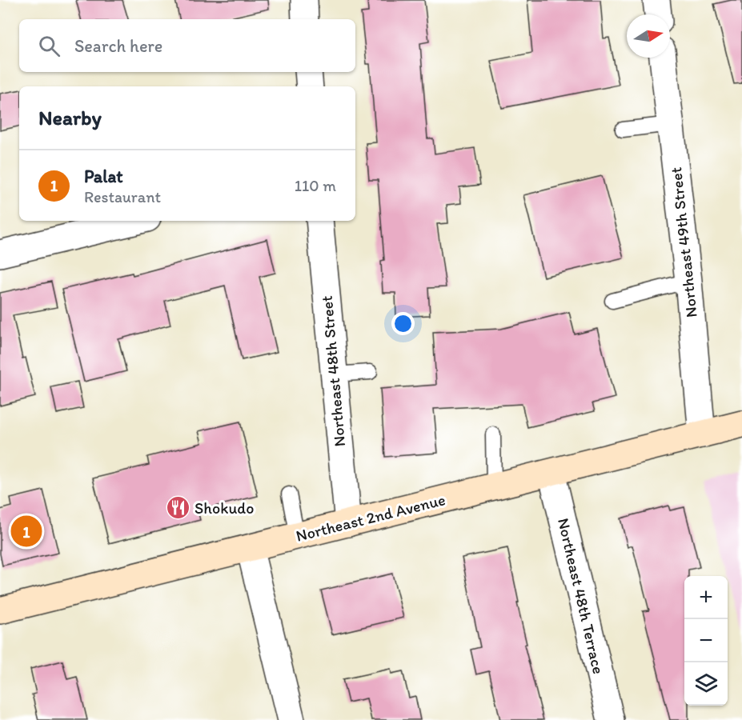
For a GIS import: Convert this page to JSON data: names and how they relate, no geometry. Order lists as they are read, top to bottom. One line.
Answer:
{"streets":{"main road":["Northeast 2nd Avenue"],"street":["Northeast 49th Street","Northeast 48th Street","Northeast 48th Terrace"]},"crossings":[["Northeast 49th Street","Northeast 2nd Avenue"],["Northeast 48th Street","Northeast 2nd Avenue"],["Northeast 2nd Avenue","Northeast 48th Terrace"]],"places":{"restaurant":["Shokudo"]},"north":"right","page":{"search":"Search here","heading":"Nearby","list":[{"mark":"1","name":"Palat","note":"Restaurant","value":"110 m"}],"pins":"1","map_buttons":["+","−"]}}
